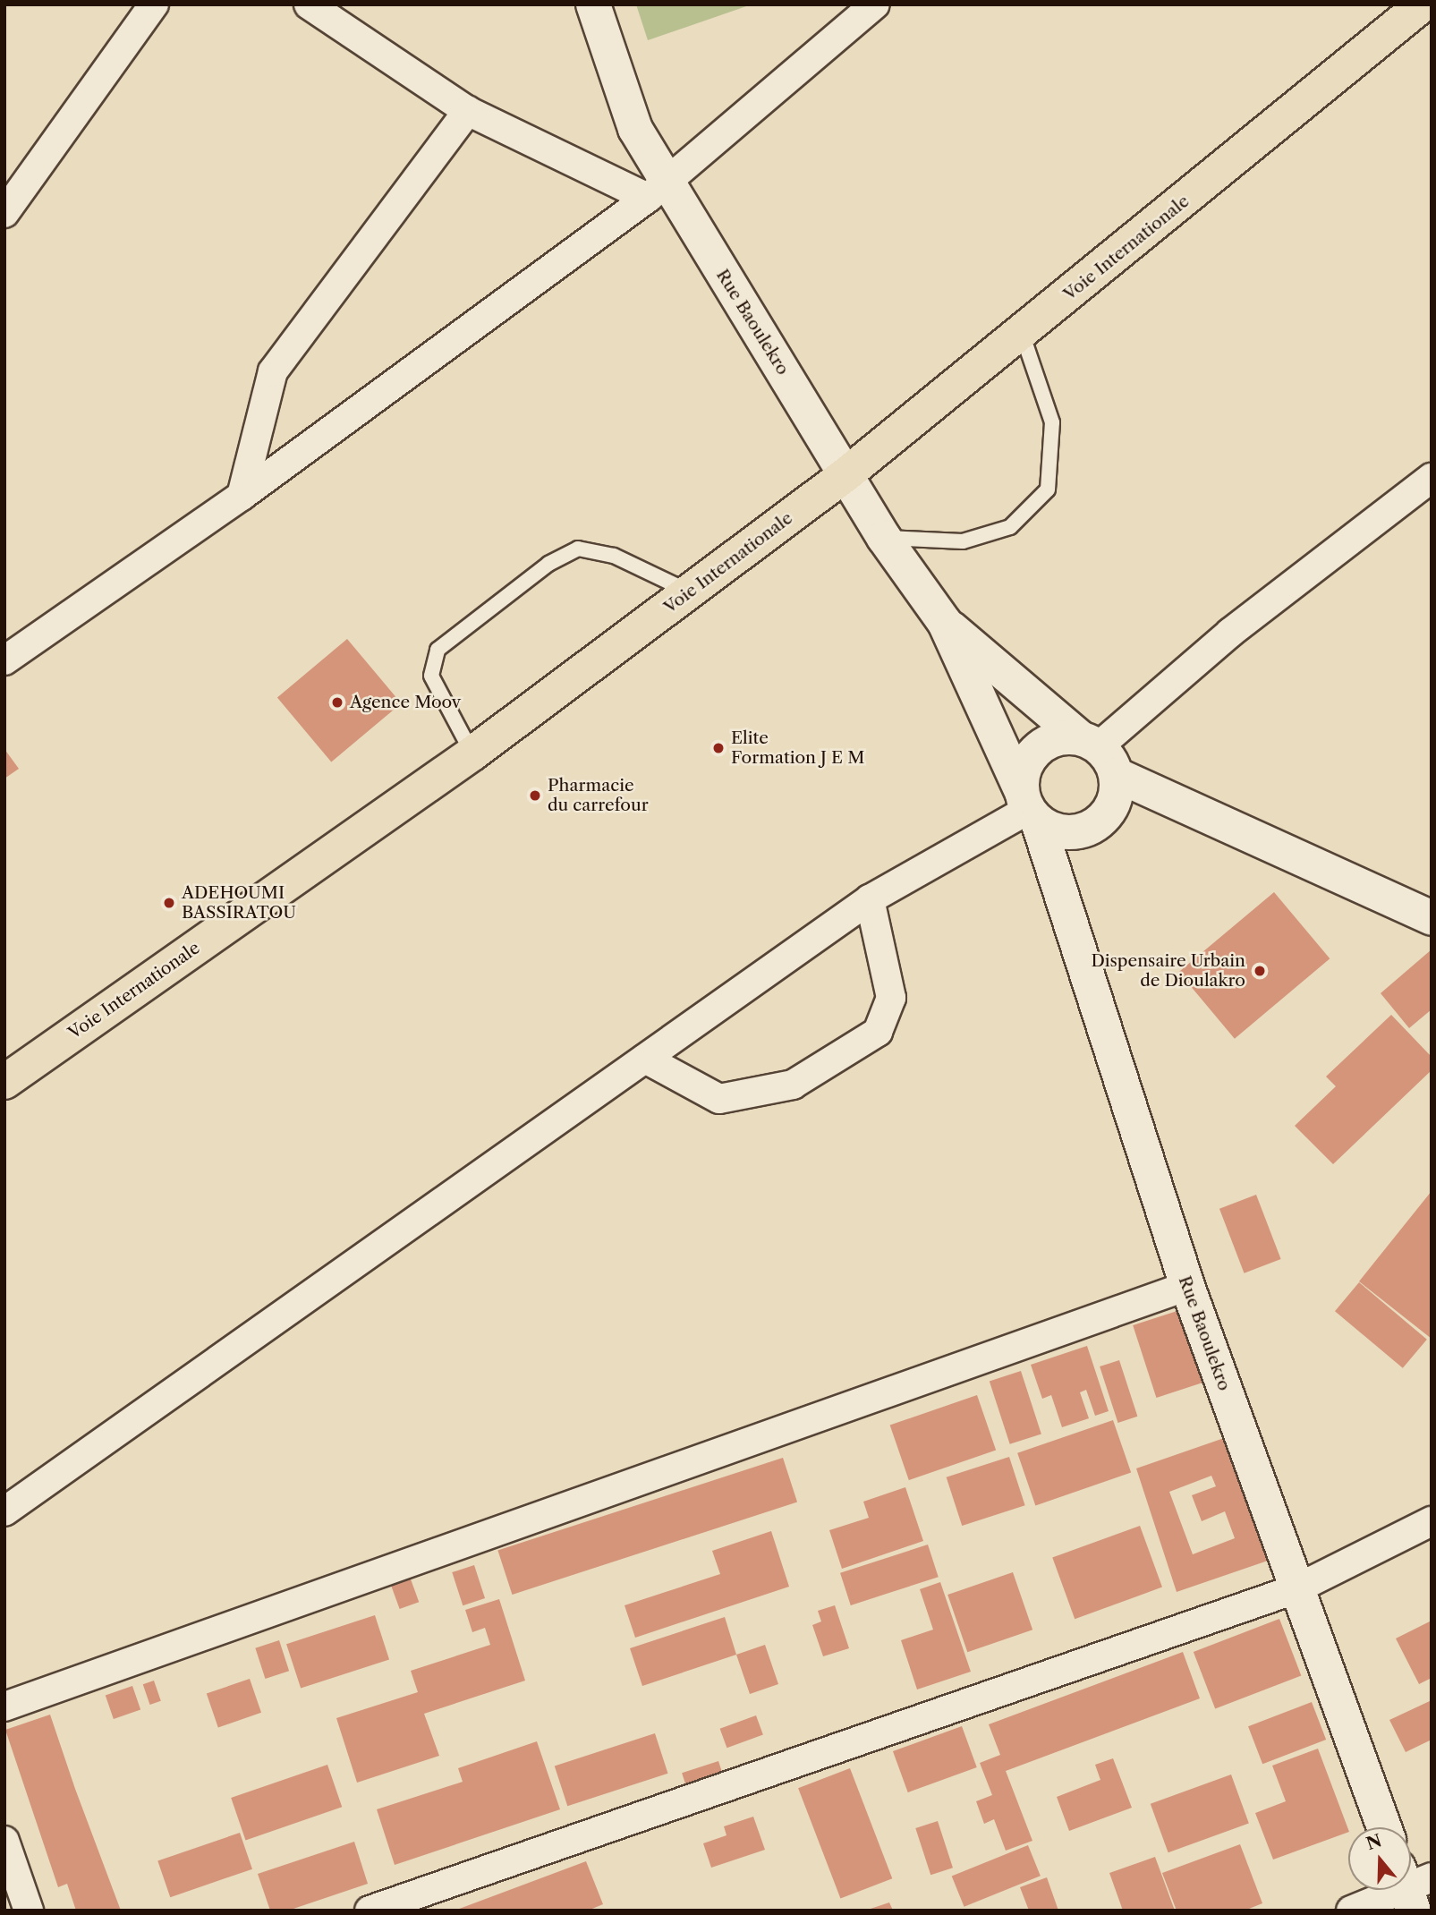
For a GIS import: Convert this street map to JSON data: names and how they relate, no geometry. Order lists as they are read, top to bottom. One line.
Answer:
{"streets":{"main road":["Voie Internationale"],"street":["Rue Baoulekro"]},"crossings":[["Voie Internationale","Rue Baoulekro"]],"places":["Agence Moov","Elite Formation J E M","Pharmacie du carrefour","ADEHOUMI BASSIRATOU","Dispensaire Urbain de Dioulakro"],"north":"top"}
